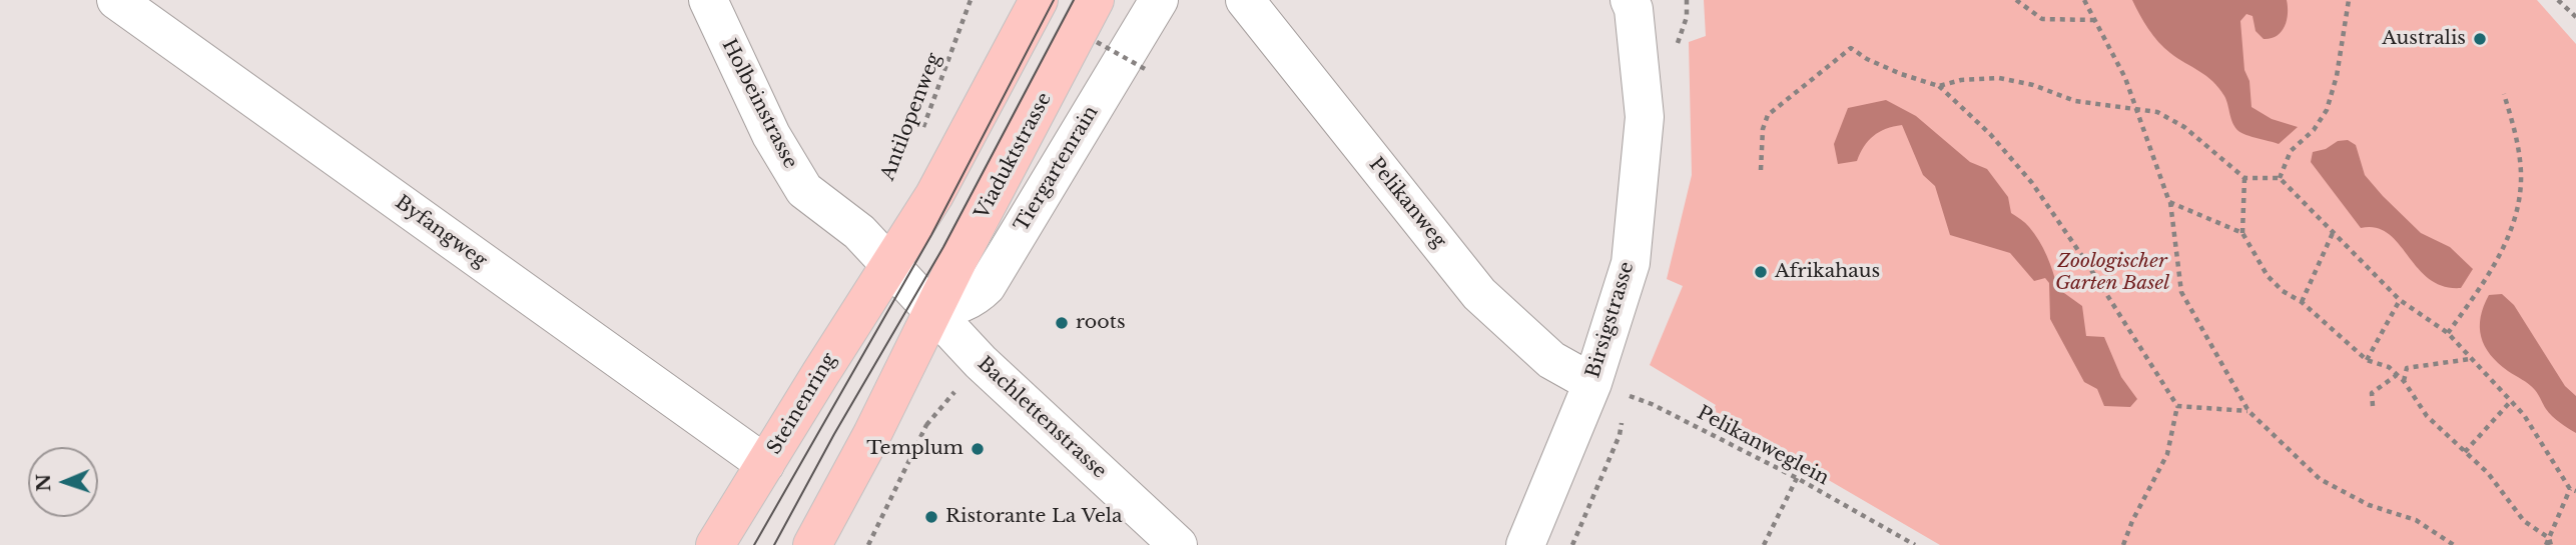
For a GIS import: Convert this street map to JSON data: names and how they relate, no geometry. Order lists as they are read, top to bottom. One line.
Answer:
{"streets":{"main road":["Viaduktstrasse","Steinenring"],"street":["Holbeinstrasse","Tiergartenrain","Pelikanweg","Byfangweg","Birsigstrasse","Bachlettenstrasse"],"path":["Antilopenweg","Pelikanweglein"]},"crossings":[["Holbeinstrasse","Viaduktstrasse"],["Holbeinstrasse","Tiergartenrain"],["Holbeinstrasse","Steinenring"],["Holbeinstrasse","Bachlettenstrasse"],["Viaduktstrasse","Tiergartenrain"],["Viaduktstrasse","Steinenring"],["Viaduktstrasse","Bachlettenstrasse"],["Tiergartenrain","Steinenring"],["Tiergartenrain","Bachlettenstrasse"],["Pelikanweg","Birsigstrasse"],["Pelikanweg","Pelikanweglein"],["Byfangweg","Steinenring"],["Birsigstrasse","Pelikanweglein"],["Steinenring","Bachlettenstrasse"]],"parks":["Zoologischer Garten Basel"],"places":["Australis","Afrikahaus","roots","Templum","Ristorante La Vela"],"north":"left"}
